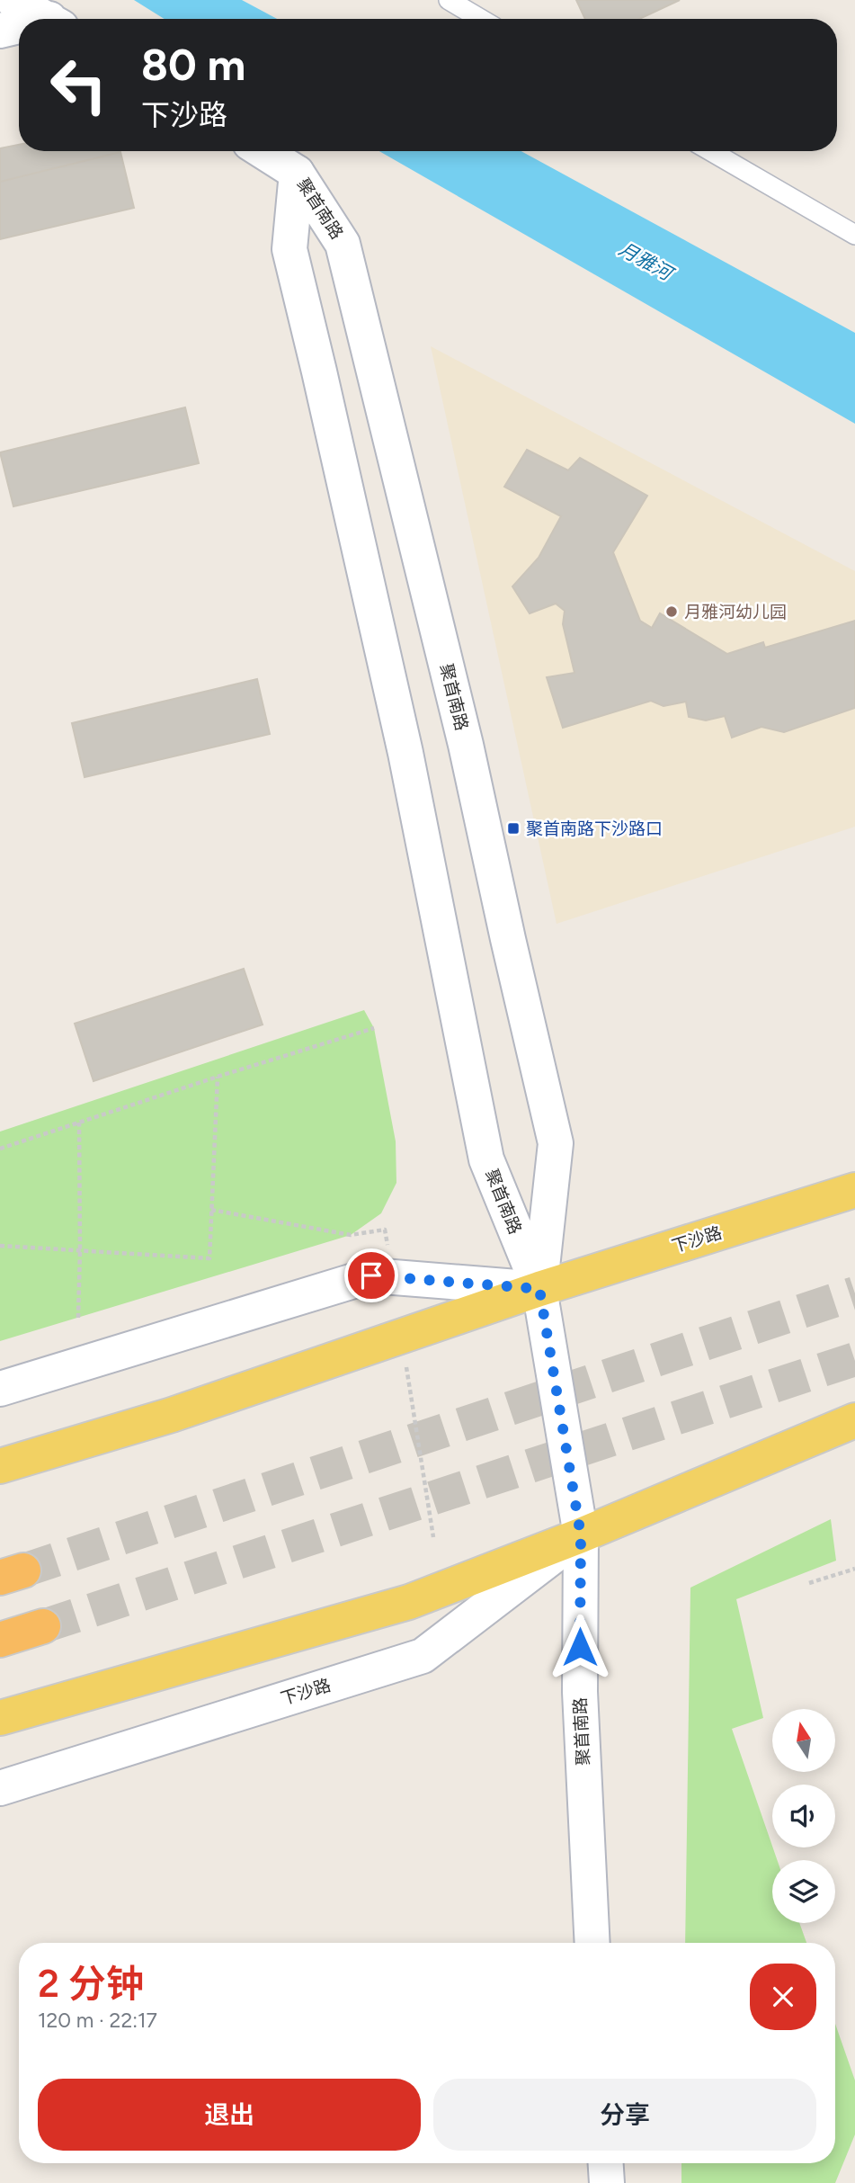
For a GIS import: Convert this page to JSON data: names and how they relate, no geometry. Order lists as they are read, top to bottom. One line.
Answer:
{"streets":{"main road":["下沙路"],"street":["聚首南路"]},"crossings":[["聚首南路","下沙路"]],"water":["月雅河"],"places":{"other":["月雅河幼儿园"],"transit":["聚首南路下沙路口"]},"north":"top","page":{"turn":["80 m","下沙路"],"heading":["2 分钟","120 m · 22:17"],"buttons":["退出","分享"]}}
